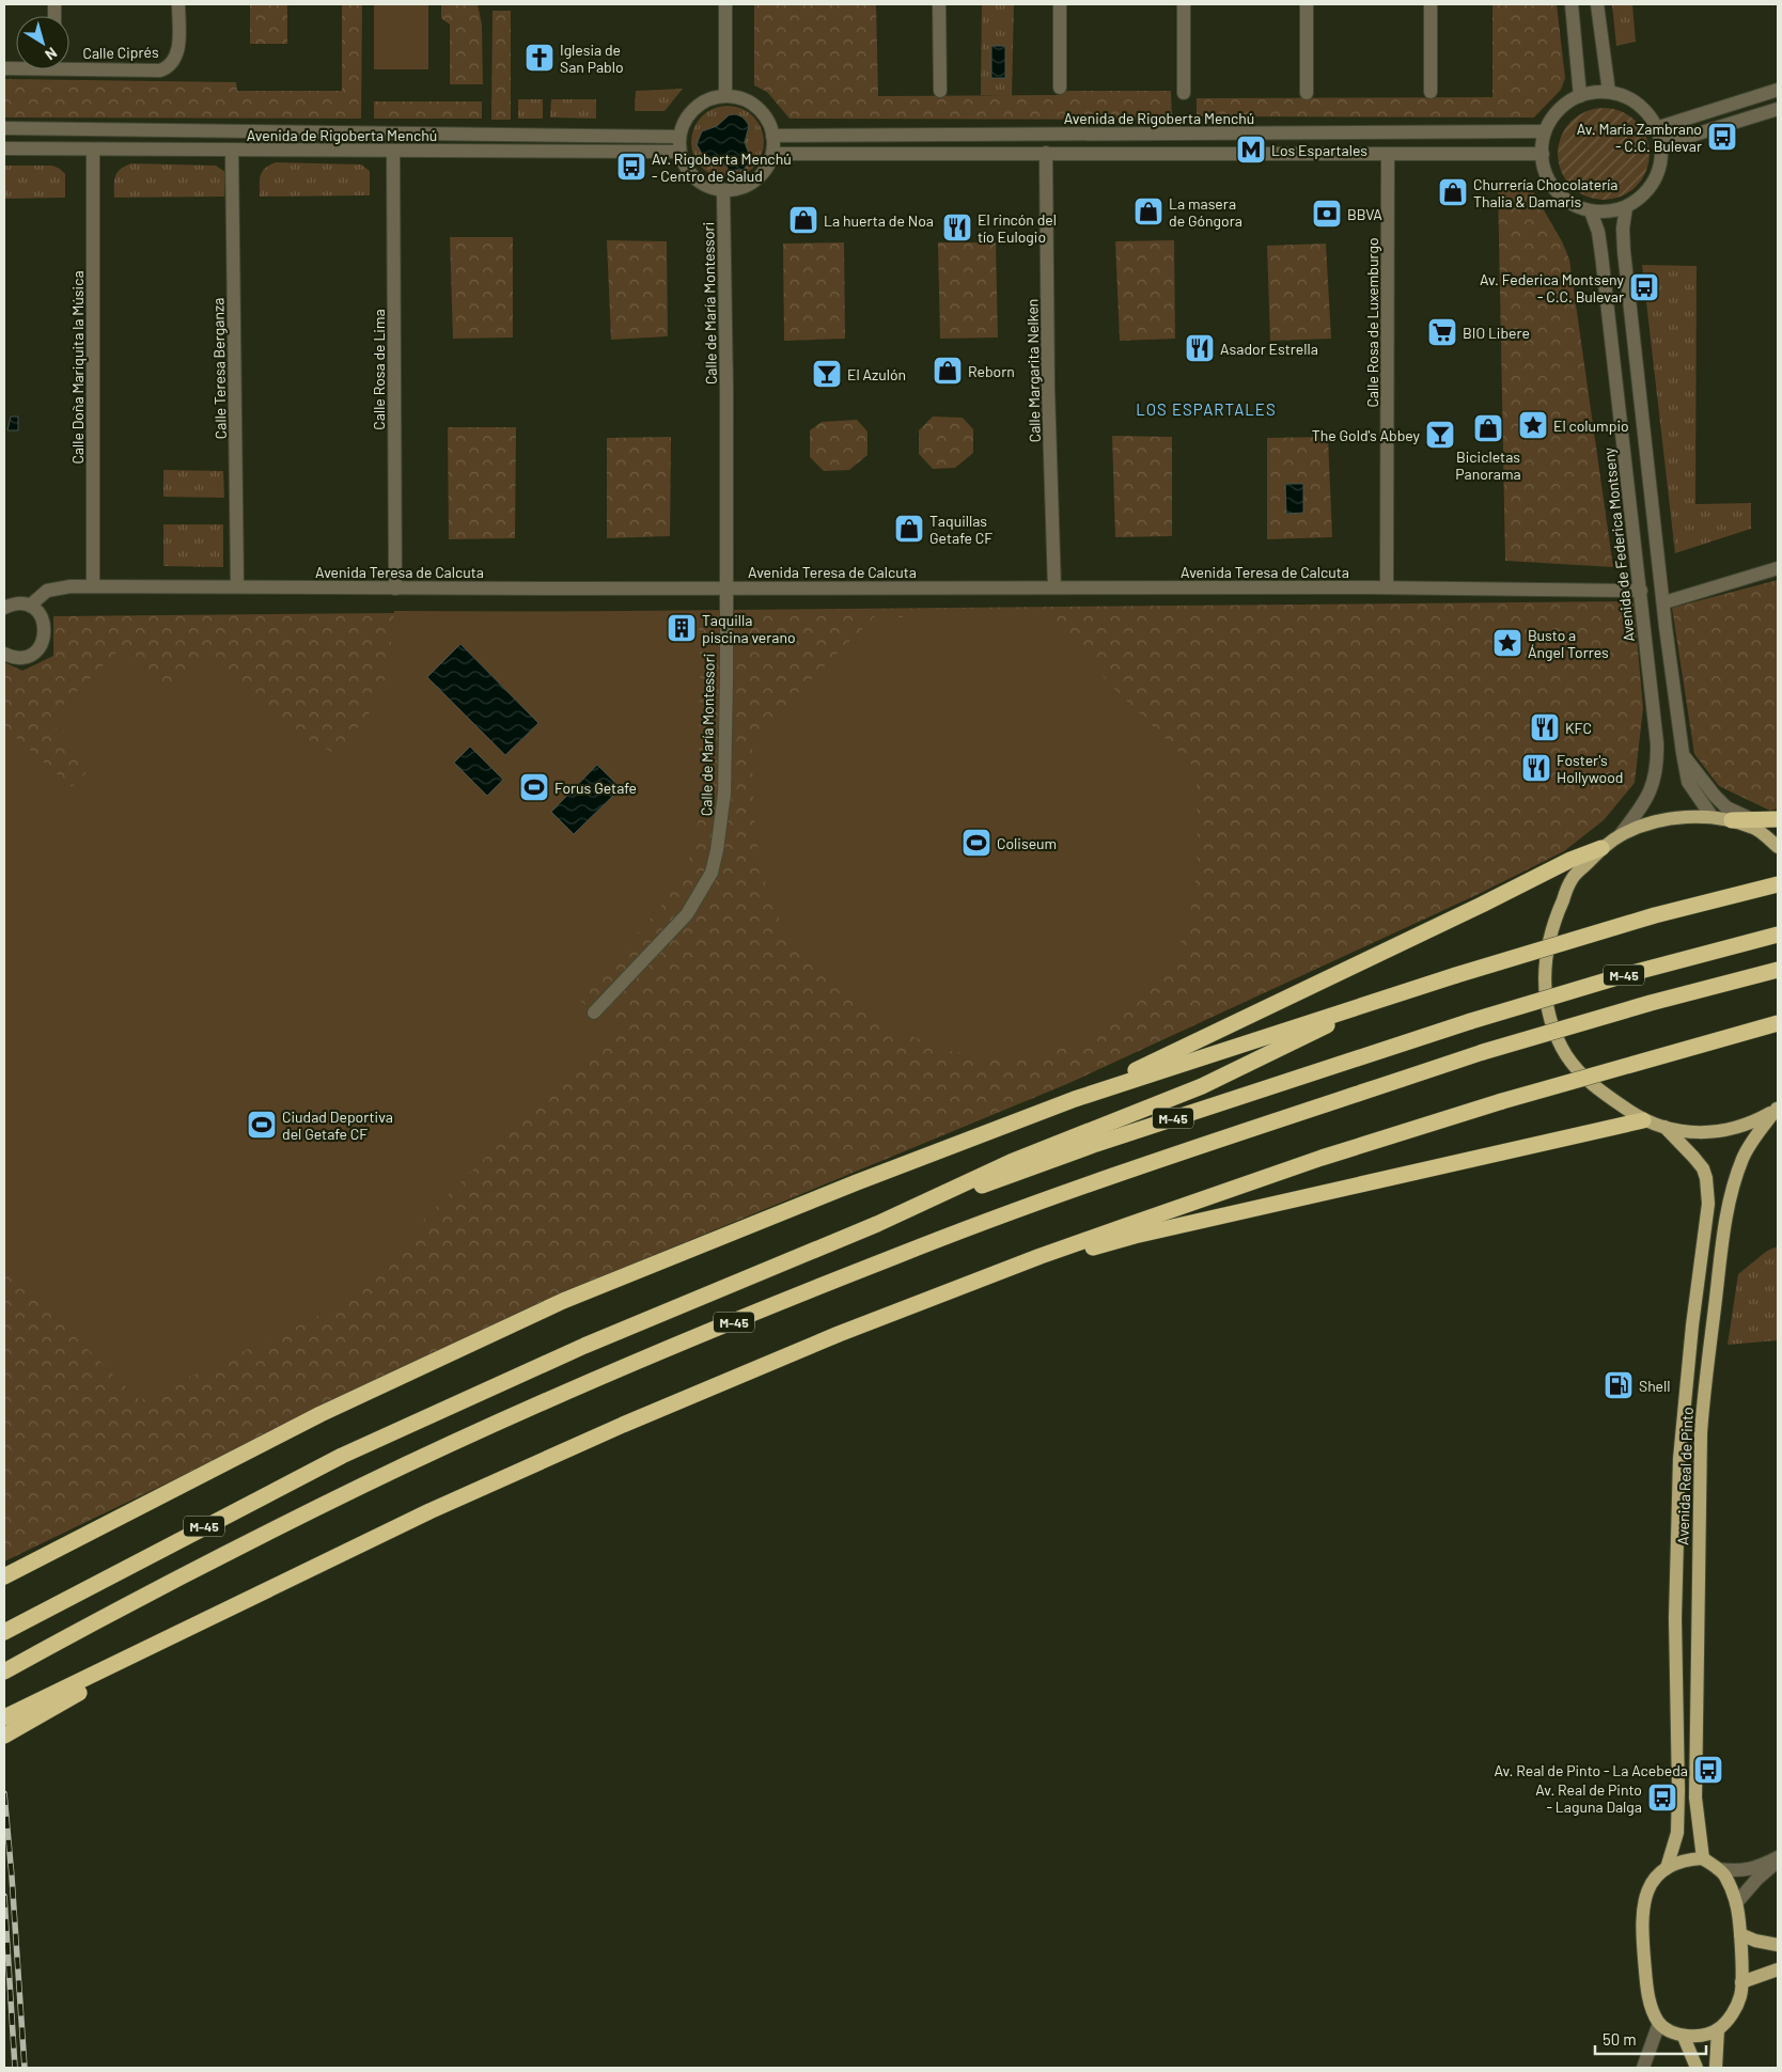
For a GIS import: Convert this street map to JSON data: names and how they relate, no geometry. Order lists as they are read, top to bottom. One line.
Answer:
{"streets":{"highway":["M-45"],"main road":["Avenida Real de Pinto"],"street":["Calle Ciprés","Avenida de Rigoberta Menchú","Calle de María Montessori","Calle Rosa de Luxemburgo","Calle Doña Mariquita la Música","Calle Teresa Berganza","Calle Rosa de Lima","Calle Margarita Nelken","Avenida de Federica Montseny","Avenida Teresa de Calcuta"]},"crossings":[["Avenida de Rigoberta Menchú","Calle de María Montessori"],["Avenida de Rigoberta Menchú","Calle Doña Mariquita la Música"],["Avenida de Rigoberta Menchú","Calle Teresa Berganza"],["Avenida de Rigoberta Menchú","Calle Rosa de Lima"],["Avenida de Rigoberta Menchú","Avenida de Federica Montseny"],["Calle de María Montessori","Avenida Teresa de Calcuta"],["Calle Rosa de Luxemburgo","Avenida Teresa de Calcuta"],["Calle Doña Mariquita la Música","Avenida Teresa de Calcuta"],["Calle Teresa Berganza","Avenida Teresa de Calcuta"],["Calle Rosa de Lima","Avenida Teresa de Calcuta"],["Calle Margarita Nelken","Avenida Teresa de Calcuta"],["Avenida de Federica Montseny","Avenida Teresa de Calcuta"]],"districts":["LOS ESPARTALES"],"places":{"church":["Iglesia de San Pablo"],"bus stop":["Av. María Zambrano - C.C. Bulevar","Av. Rigoberta Menchú - Centro de Salud","Av. Federica Montseny - C.C. Bulevar","Av. Real de Pinto - La Acebeda","Av. Real de Pinto - Laguna Dalga"],"metro station":["Los Espartales"],"shop":["Churrería Chocolatería Thalia & Damaris","La masera de Góngora","La huerta de Noa","Reborn","Bicicletas Panorama","Taquillas Getafe CF"],"bank":["BBVA"],"restaurant":["El rincón del tío Eulogio","Asador Estrella","KFC","Foster's Hollywood"],"supermarket":["BIO Libere"],"bar":["El Azulón","The Gold's Abbey"],"place":["El columpio","Busto a Ángel Torres"],"building":["Taquilla piscina verano"],"sports":["Forus Getafe","Coliseum","Ciudad Deportiva del Getafe CF"],"fuel station":["Shell"]},"scale_bar":"50 m","north":"bottom right"}
